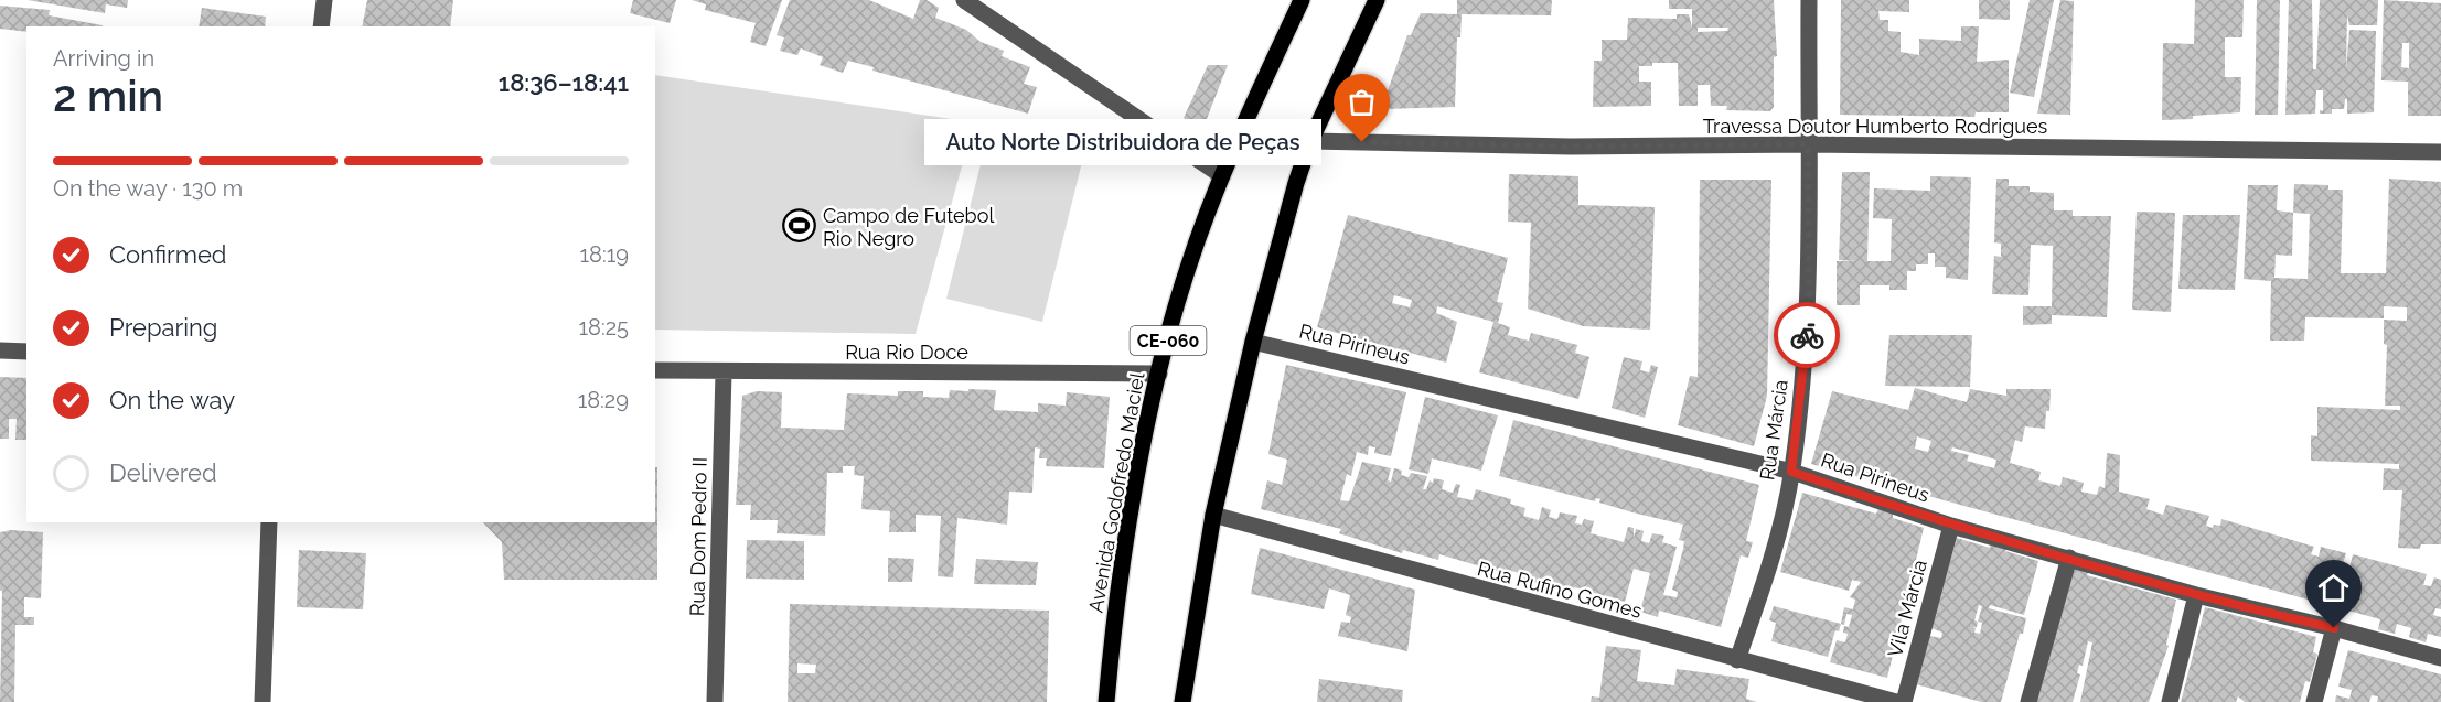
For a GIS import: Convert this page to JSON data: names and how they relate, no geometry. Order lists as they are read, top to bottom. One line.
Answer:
{"streets":{"main road":["CE-060","Avenida Godofredo Maciel"],"street":["Travessa Doutor Humberto Rodrigues","Rua Pirineus","Rua Rio Doce","Rua Márcia","Rua Dom Pedro II","Rua Rufino Gomes","Vila Márcia"]},"crossings":[["Travessa Doutor Humberto Rodrigues","Rua Márcia"],["Rua Pirineus","Rua Márcia"],["Rua Pirineus","Vila Márcia"],["Rua Rio Doce","Avenida Godofredo Maciel"],["Rua Rio Doce","Rua Dom Pedro II"],["Rua Márcia","Rua Rufino Gomes"]],"places":{"other":["Auto Norte Distribuidora de Peças"],"sports":["Campo de Futebol Rio Negro"]},"page":{"heading":["2 min","Arriving in","18:36–18:41"],"bubble":"Auto Norte Distribuidora de Peças","bar":"On the way · 130 m","list":[["Confirmed","18:19"],["Preparing","18:25"],["On the way","18:29"],"Delivered"]}}
